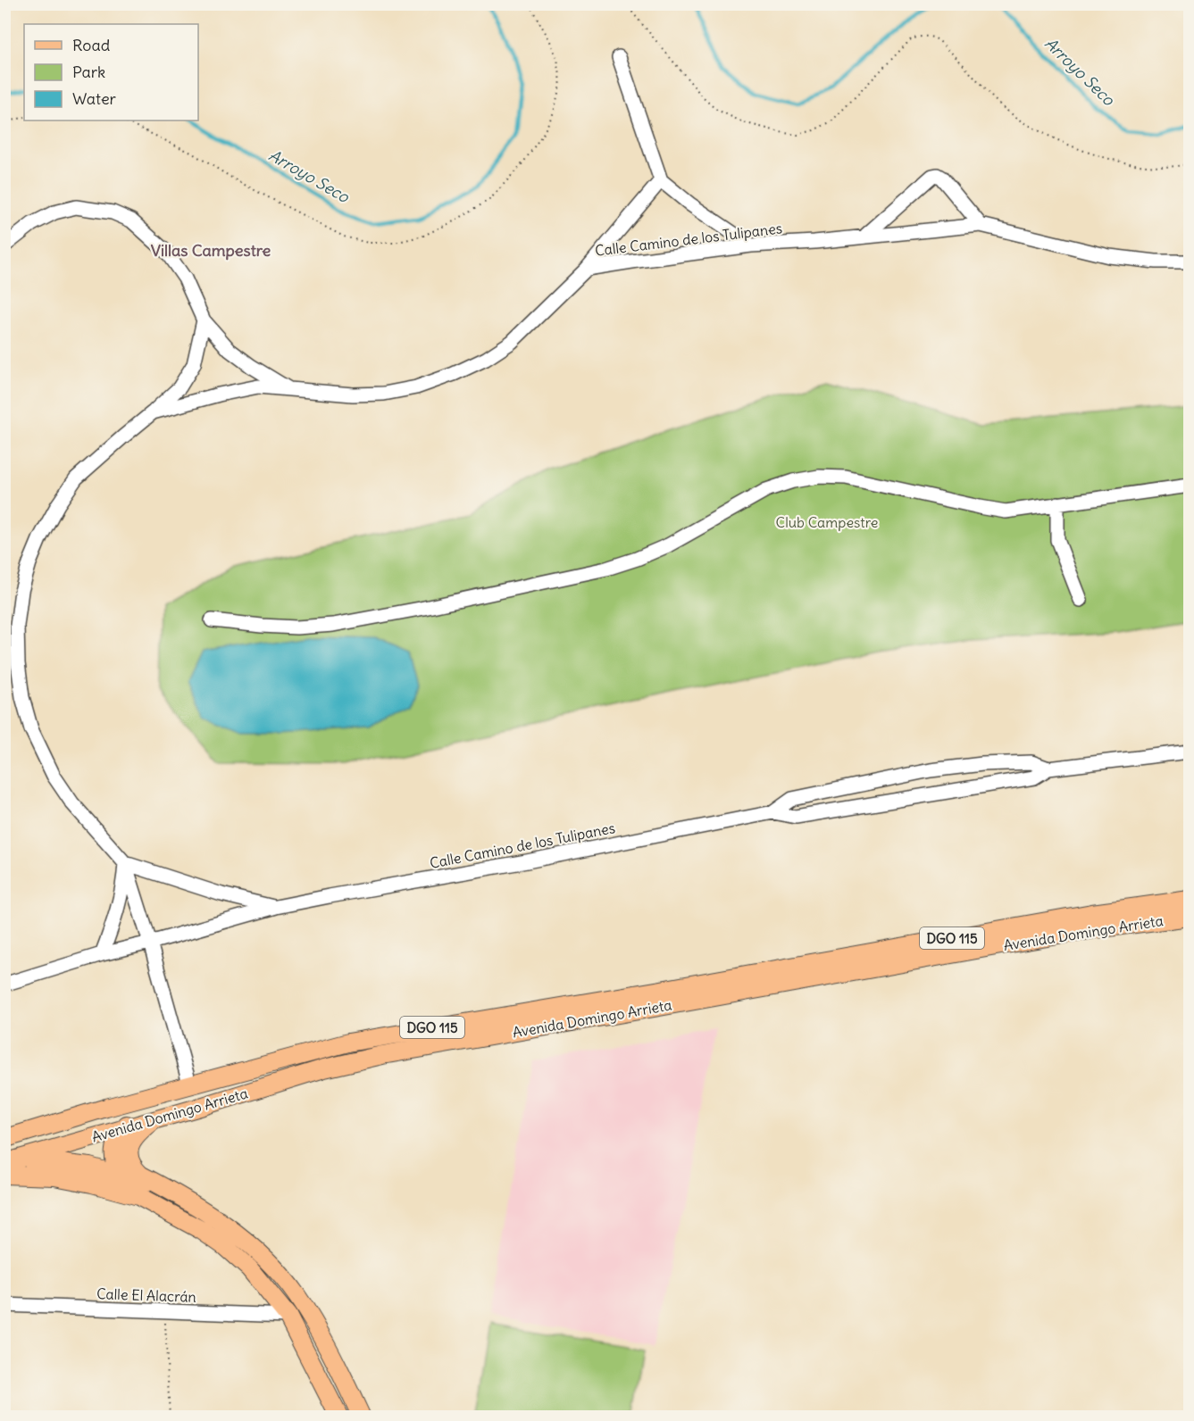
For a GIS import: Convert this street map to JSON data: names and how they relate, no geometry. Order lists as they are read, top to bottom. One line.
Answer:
{"streets":{"main road":["Avenida Domingo Arrieta","DGO 115"],"street":["Calle Camino de los Tulipanes","Calle El Alacrán"]},"crossings":[["Calle Camino de los Tulipanes","Avenida Domingo Arrieta"]],"districts":["Villas Campestre"],"water":["Arroyo Seco"],"parks":["Club Campestre"],"legend":["Road","Park","Water"]}
